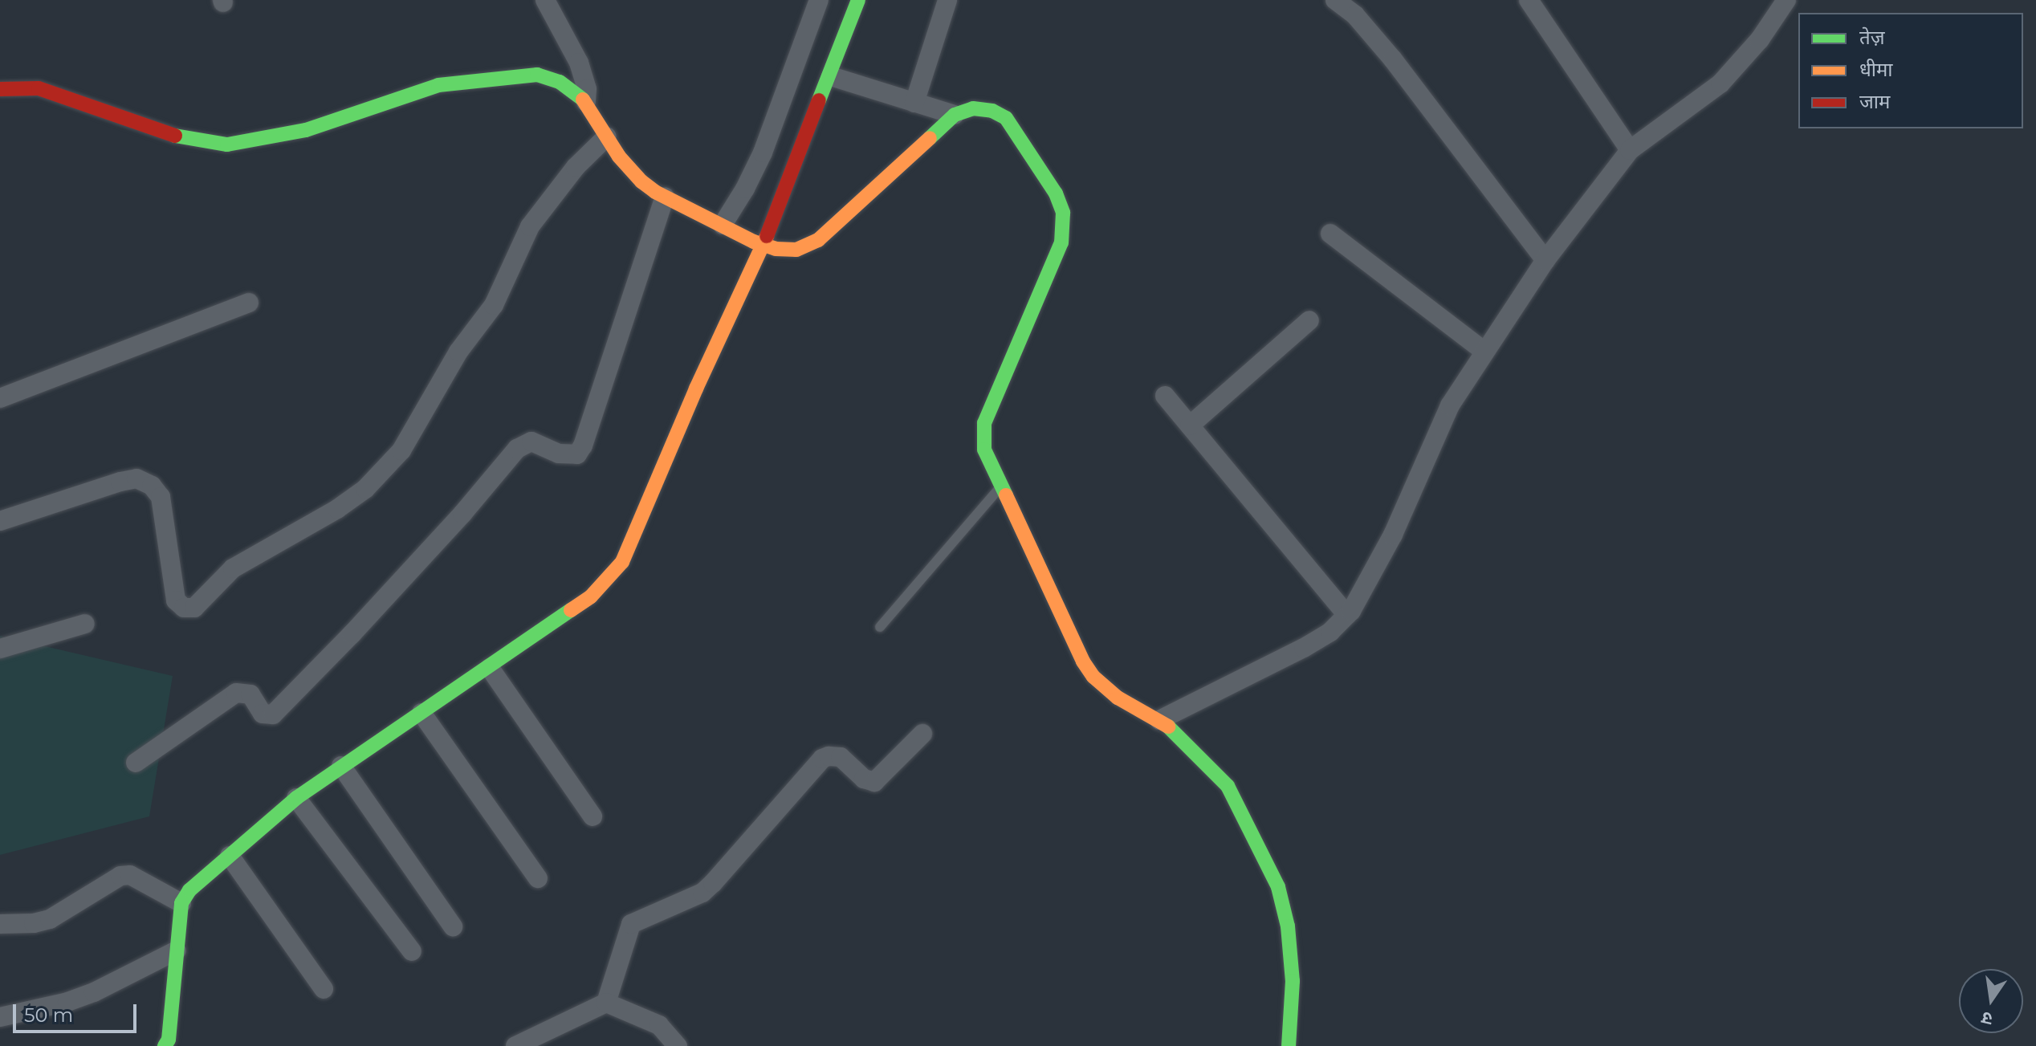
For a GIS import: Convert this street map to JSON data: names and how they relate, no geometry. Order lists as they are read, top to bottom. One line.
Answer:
{"legend":["तेज़","धीमा","जाम"],"scale_bar":"50 m","north":"bottom"}
